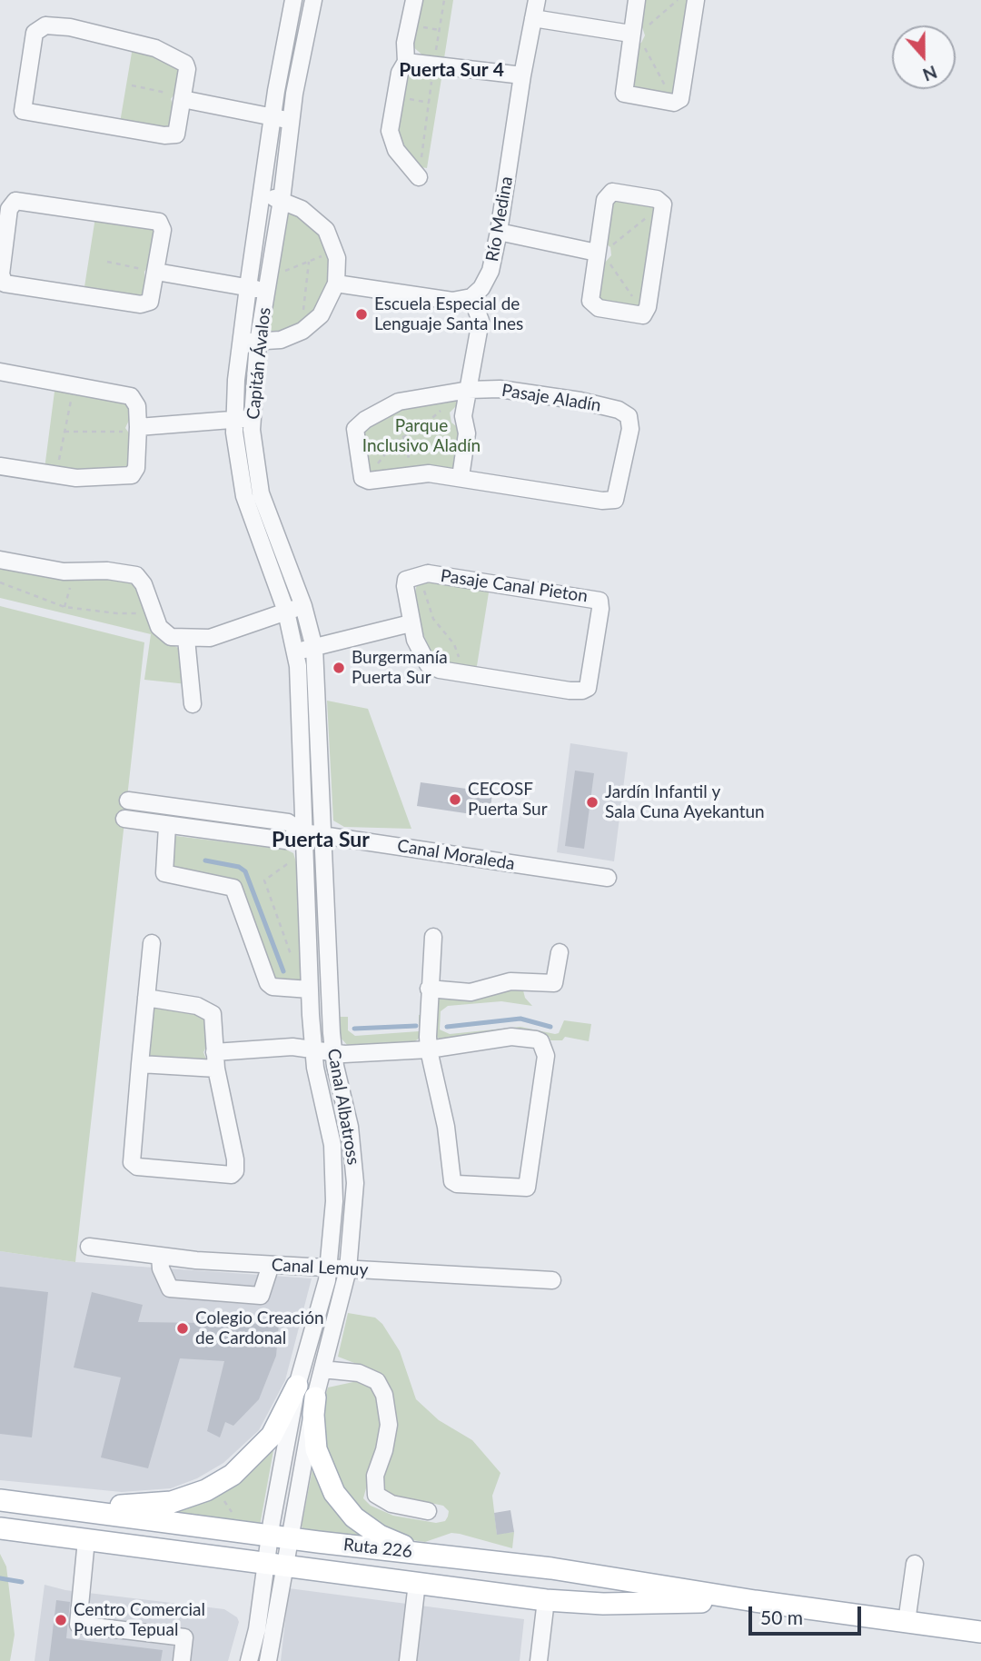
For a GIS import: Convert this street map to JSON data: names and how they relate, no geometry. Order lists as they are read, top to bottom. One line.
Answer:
{"streets":{"main road":["Ruta 226"],"street":["Río Medina","Capitán Ávalos","Pasaje Aladín","Pasaje Canal Pieton","Canal Moraleda","Canal Albatross","Canal Lemuy"]},"crossings":[["Capitán Ávalos","Canal Moraleda"],["Capitán Ávalos","Canal Albatross"],["Canal Moraleda","Canal Albatross"],["Canal Albatross","Canal Lemuy"],["Canal Albatross","Ruta 226"]],"districts":["Puerta Sur 4","Puerta Sur"],"parks":["Parque Inclusivo Aladín"],"places":["Escuela Especial de Lenguaje Santa Ines","Burgermanía Puerta Sur","CECOSF Puerta Sur","Jardín Infantil y Sala Cuna Ayekantun","Colegio Creación de Cardonal","Centro Comercial Puerto Tepual"],"scale_bar":"50 m","north":"bottom"}
